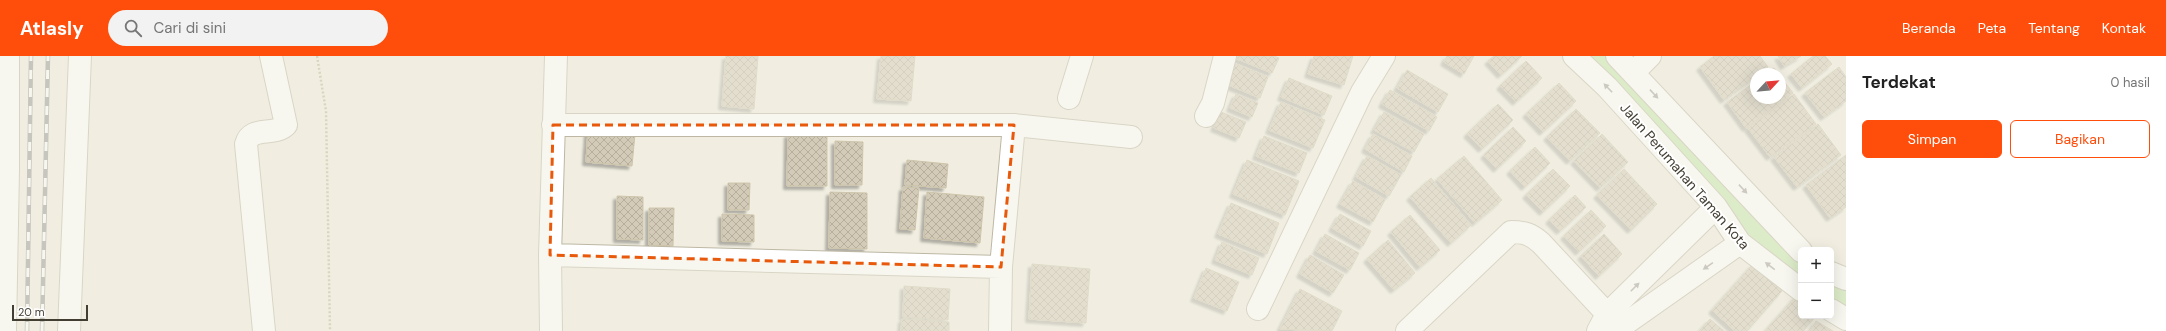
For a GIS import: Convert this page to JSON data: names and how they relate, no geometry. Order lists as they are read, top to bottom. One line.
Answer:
{"streets":{"street":["Jalan Perumahan Taman Kota"]},"scale_bar":"20 m","north":"top right","page":{"header":"Atlasly","search":"Cari di sini","nav":["Beranda","Peta","Tentang","Kontak"],"heading":["Terdekat","0 hasil"],"buttons":["Simpan","Bagikan"],"map_buttons":["+","−"],"scale":"20 m"}}
